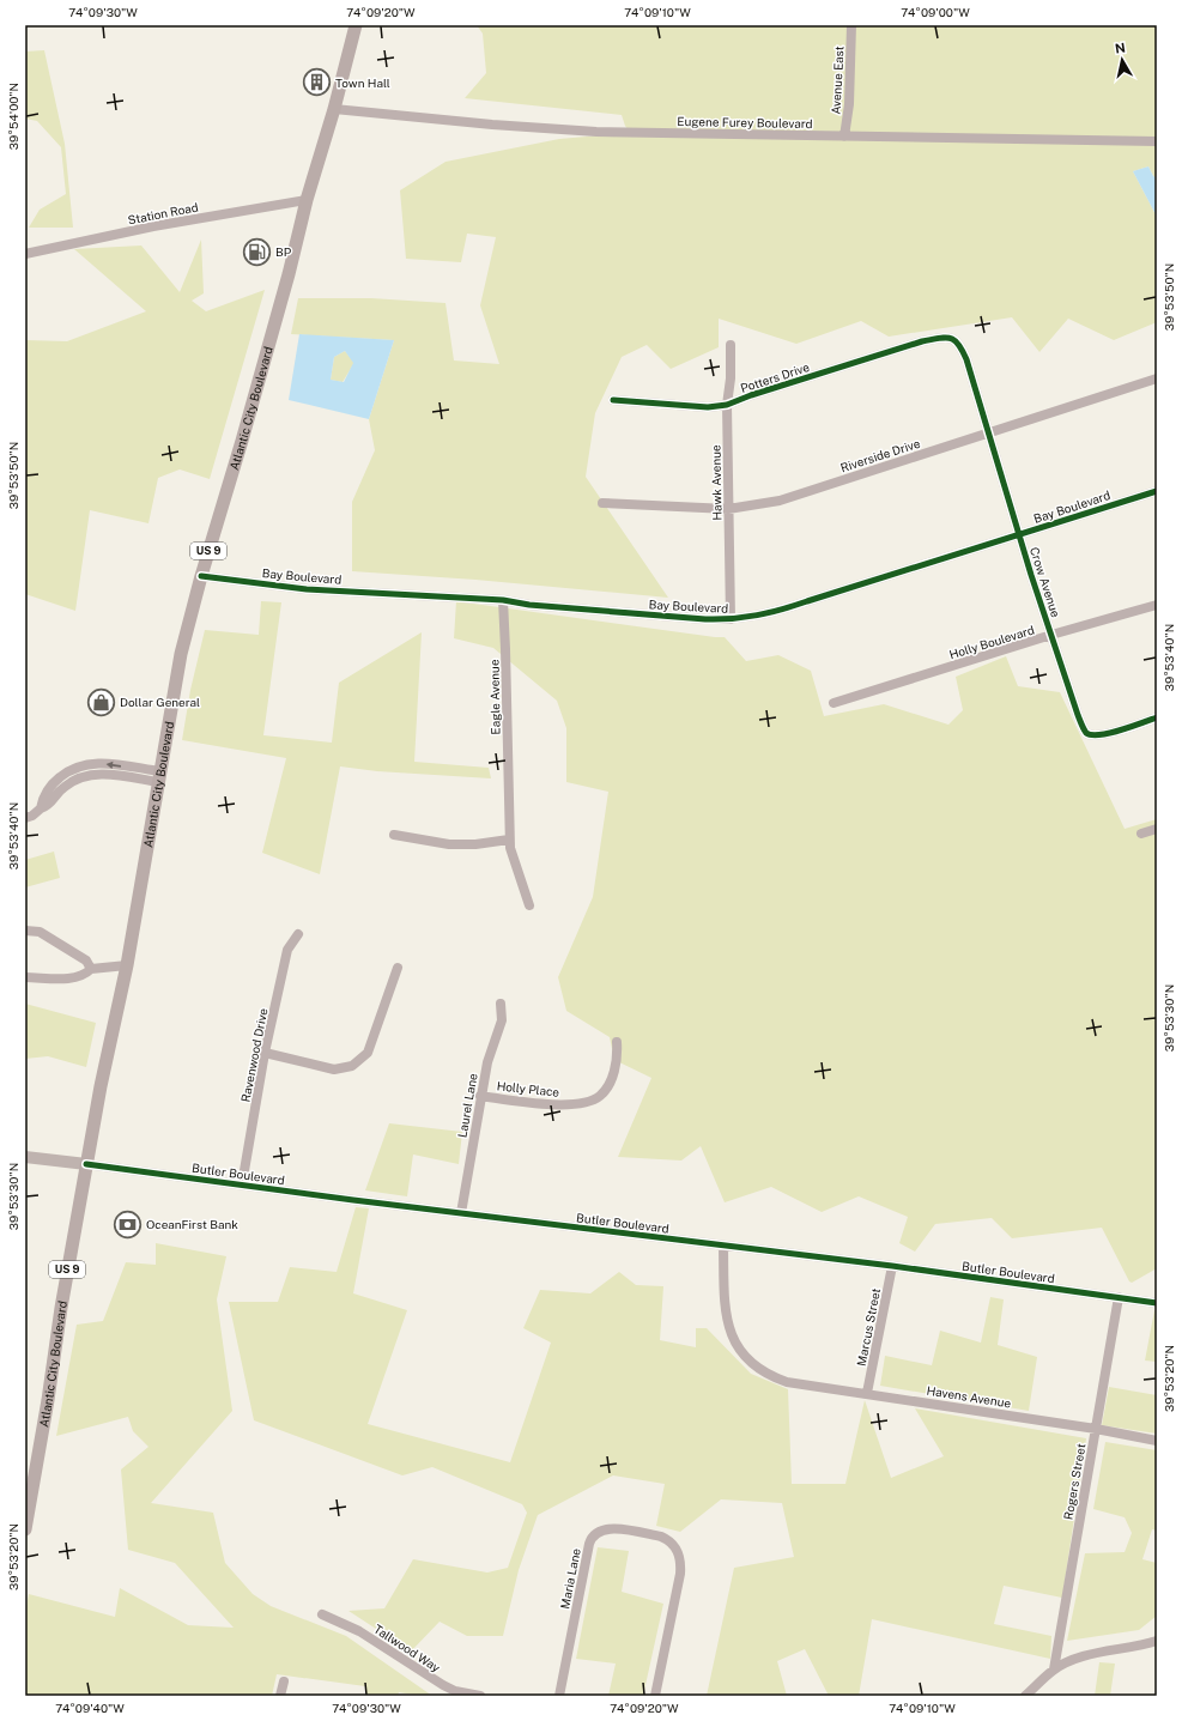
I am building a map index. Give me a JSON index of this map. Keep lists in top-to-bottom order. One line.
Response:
{"streets":{"highway":["Atlantic City Boulevard","US 9"],"street":["Avenue East","Eugene Furey Boulevard","Station Road","Potters Drive","Riverside Drive","Hawk Avenue","Bay Boulevard","Crow Avenue","Holly Boulevard","Eagle Avenue","Ravenwood Drive","Holly Place","Laurel Lane","Butler Boulevard","Marcus Street","Havens Avenue","Rogers Street","Maria Lane","Tallwood Way"]},"crossings":[["Avenue East","Eugene Furey Boulevard"],["Eugene Furey Boulevard","Atlantic City Boulevard"],["Station Road","Atlantic City Boulevard"],["Potters Drive","Hawk Avenue"],["Potters Drive","Crow Avenue"],["Atlantic City Boulevard","Bay Boulevard"],["Atlantic City Boulevard","Butler Boulevard"],["Riverside Drive","Hawk Avenue"],["Riverside Drive","Crow Avenue"],["Hawk Avenue","Bay Boulevard"],["Bay Boulevard","Crow Avenue"],["Bay Boulevard","Eagle Avenue"],["Crow Avenue","Holly Boulevard"],["Ravenwood Drive","Butler Boulevard"],["Holly Place","Laurel Lane"],["Laurel Lane","Butler Boulevard"],["Butler Boulevard","Marcus Street"],["Butler Boulevard","Havens Avenue"],["Butler Boulevard","Rogers Street"],["Marcus Street","Havens Avenue"],["Havens Avenue","Rogers Street"]],"places":{"building":["Town Hall"],"fuel station":["BP"],"shop":["Dollar General"],"bank":["OceanFirst Bank"]},"north":"top","coordinates":["74°09'30\"W","74°09'20\"W","74°09'10\"W","74°09'00\"W","39°54'00\"N","39°53'50\"N","39°53'40\"N","39°53'30\"N","39°53'20\"N","74°09'40\"W"]}
